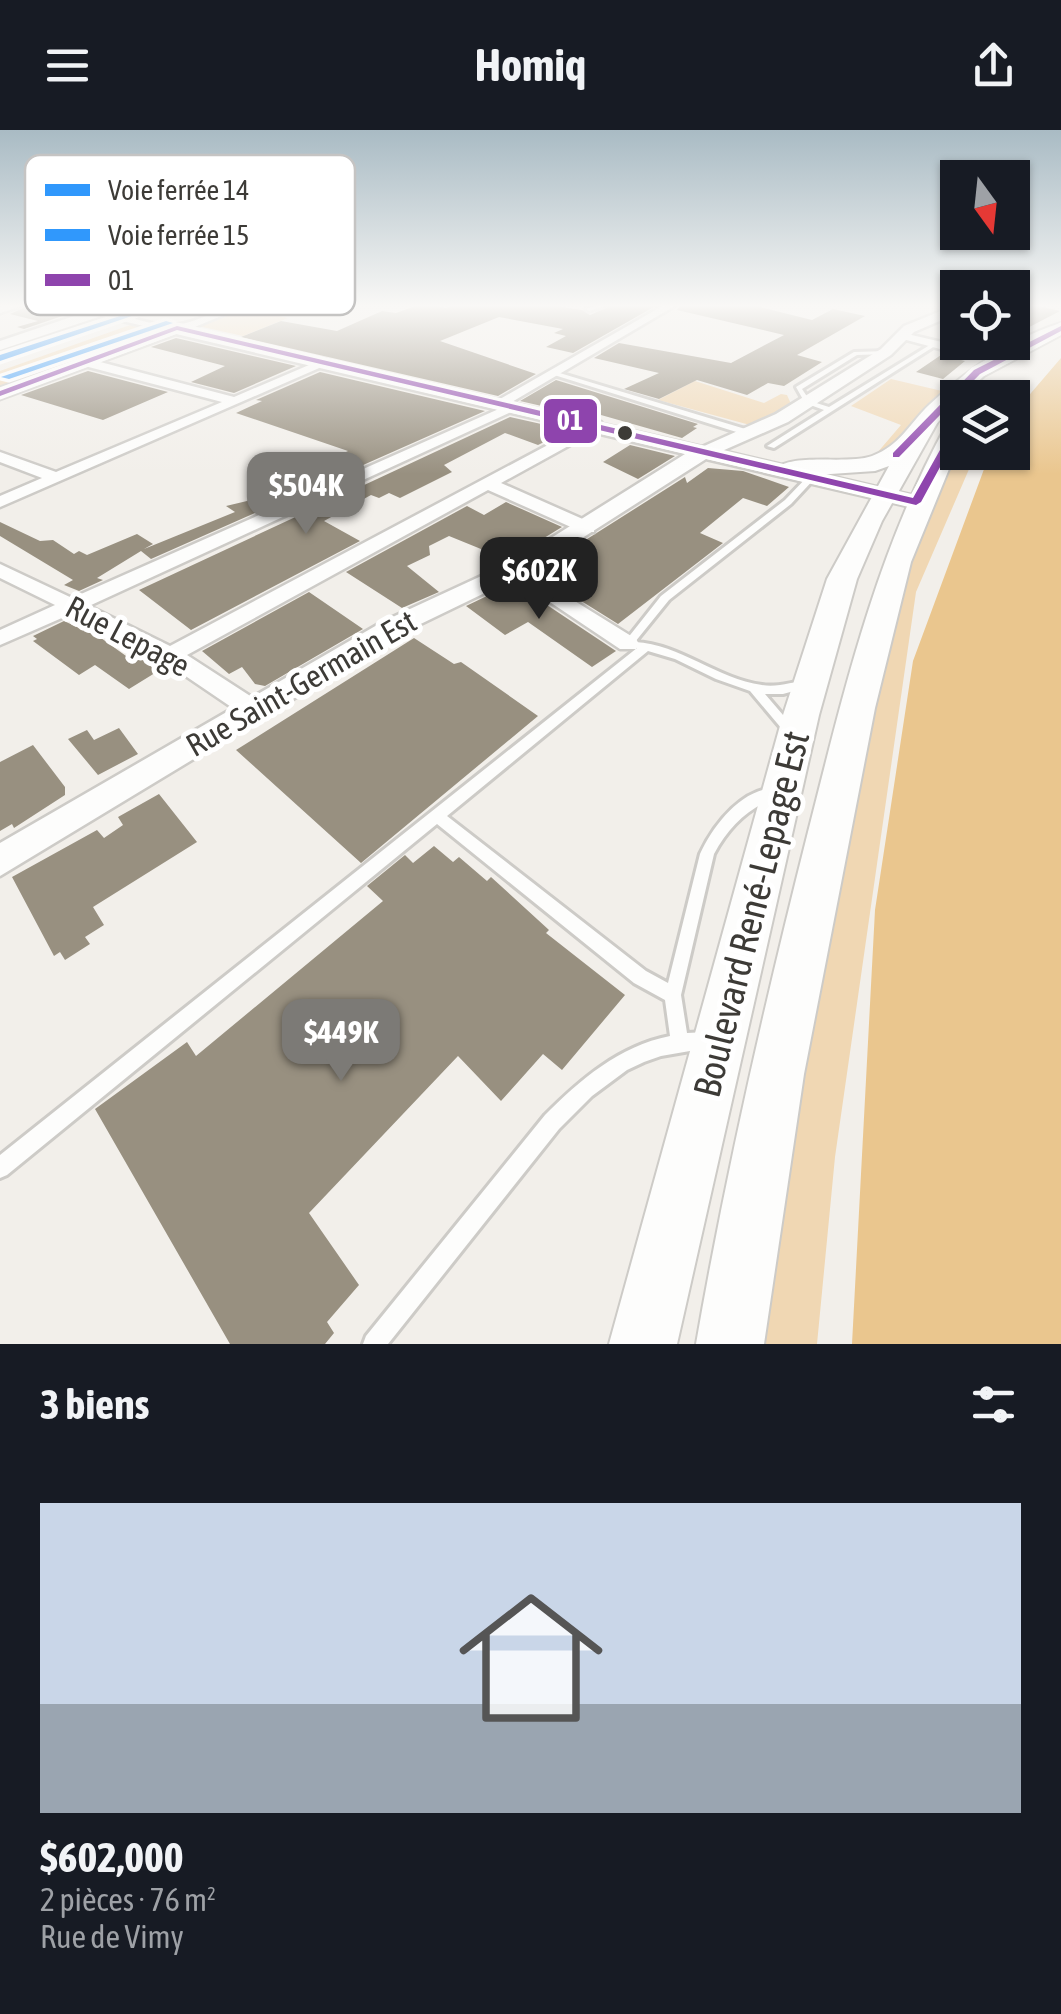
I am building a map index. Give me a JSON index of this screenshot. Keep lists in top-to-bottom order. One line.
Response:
{"streets":{"main road":["Boulevard René-Lepage Est"],"street":["Rue Lepage","Rue Saint-Germain Est"]},"crossings":[["Rue Lepage","Rue Saint-Germain Est"]],"lines":["rail line 15","transit line 01"],"legend":["Voie ferrée 14","Voie ferrée 15","01"],"north":"bottom","page":{"header":"Homiq","price":["$504K","$602K","$449K"],"heading":"3 biens","list":[{"name":"$602,000","note":"2 pièces · 76 m² · Rue de Vimy"}]}}
